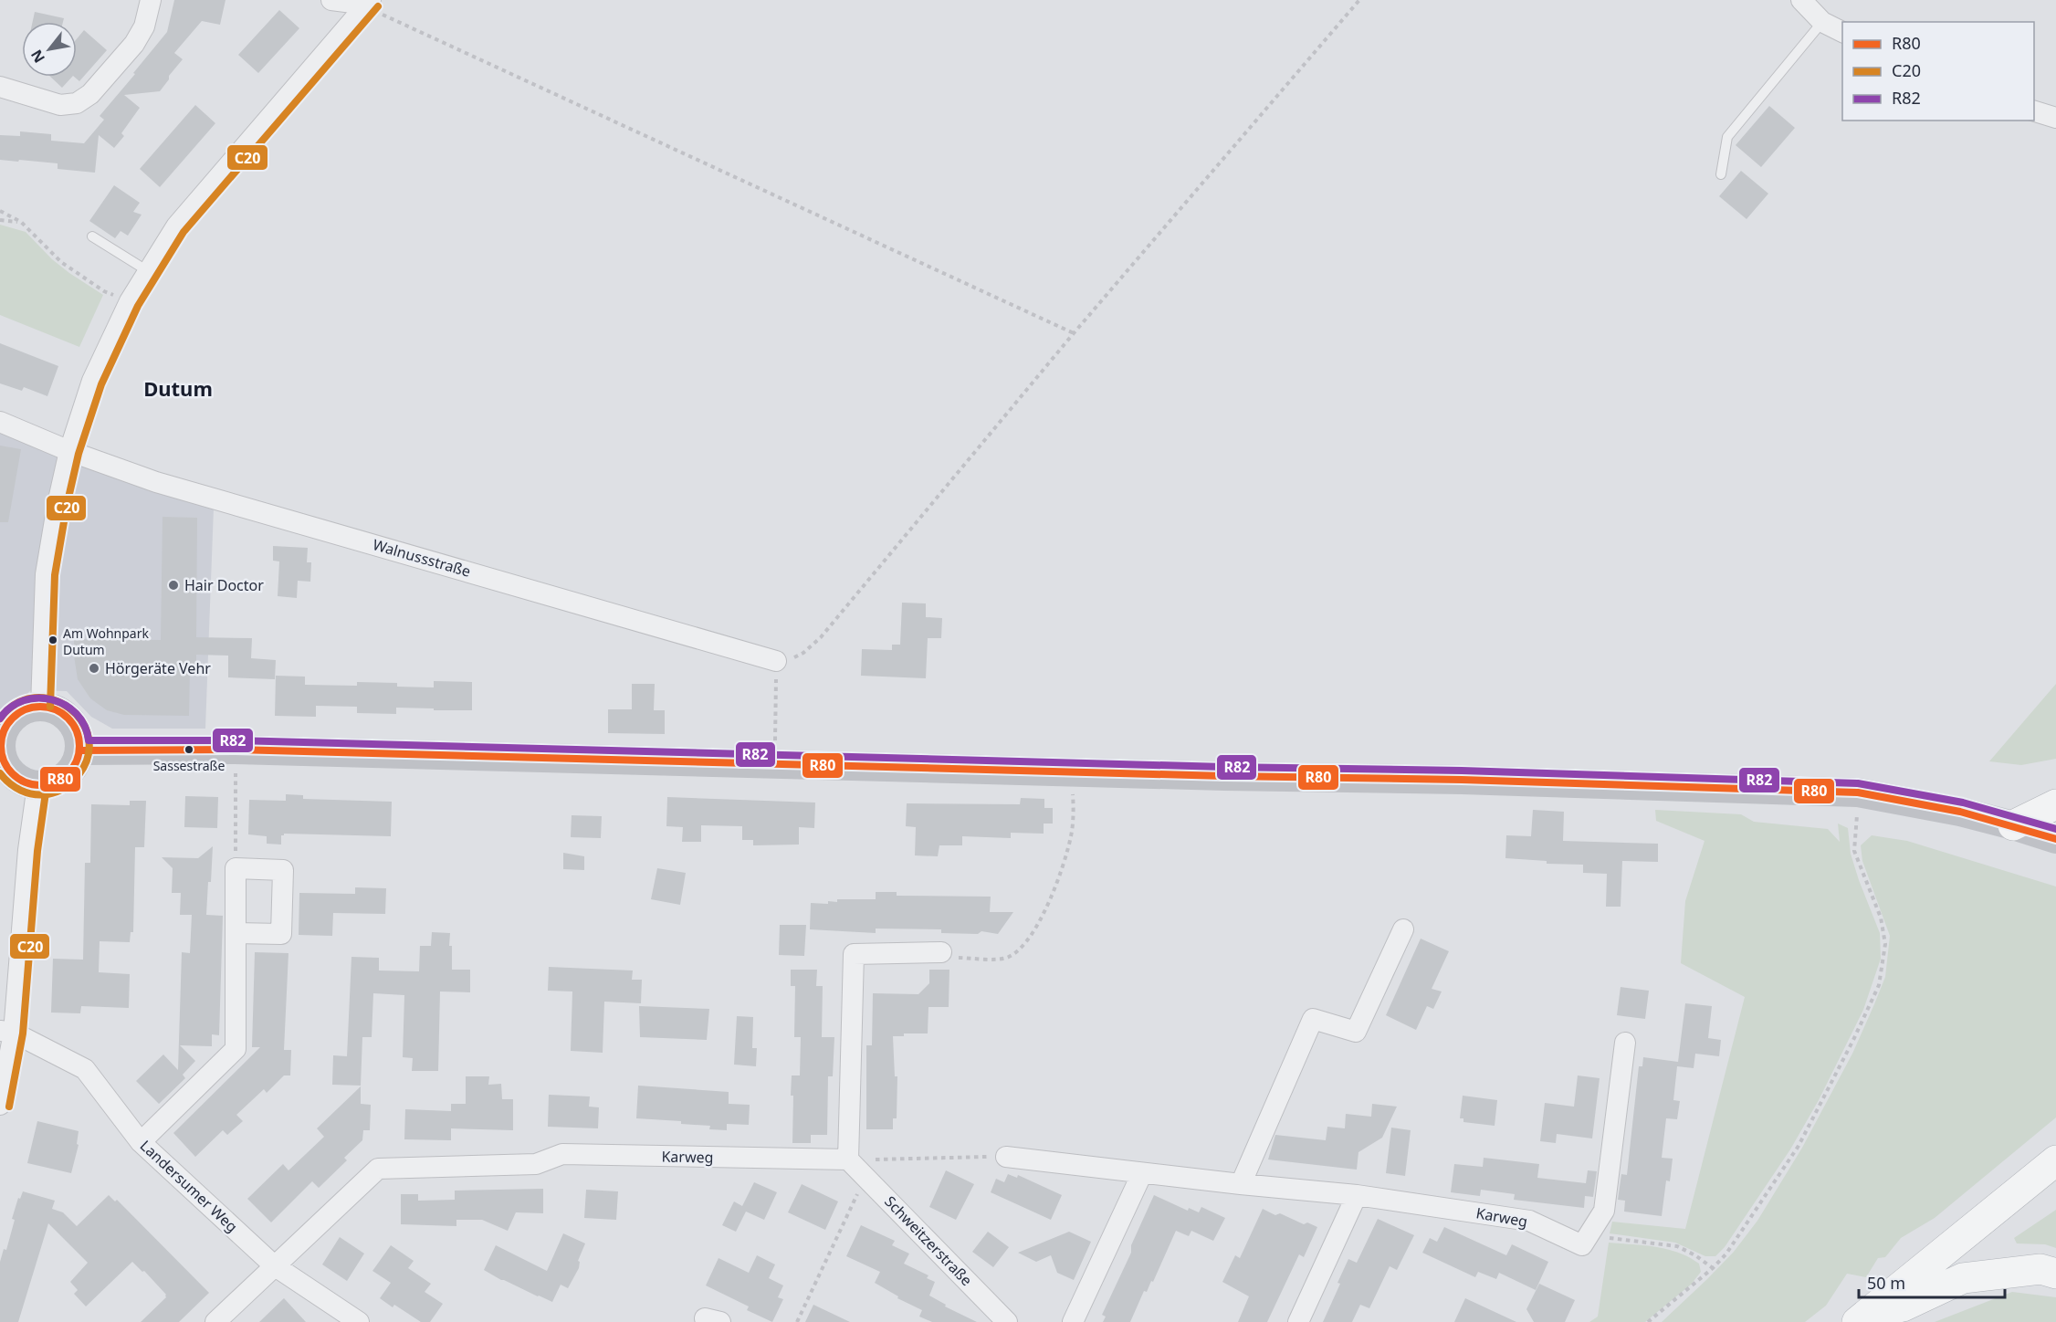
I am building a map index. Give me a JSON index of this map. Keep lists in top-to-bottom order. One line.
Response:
{"streets":{"street":["Walnussstraße","Karweg","Landersumer Weg","Schweitzerstraße"]},"crossings":[["Karweg","Landersumer Weg"],["Karweg","Schweitzerstraße"]],"districts":["Dutum"],"places":["Hair Doctor","Am Wohnpark Dutum","Hörgeräte Vehr","Sassestraße"],"lines":["transit line C20","transit line R82","transit line R80"],"legend":["R80","C20","R82"],"scale_bar":"50 m","north":"bottom left"}
